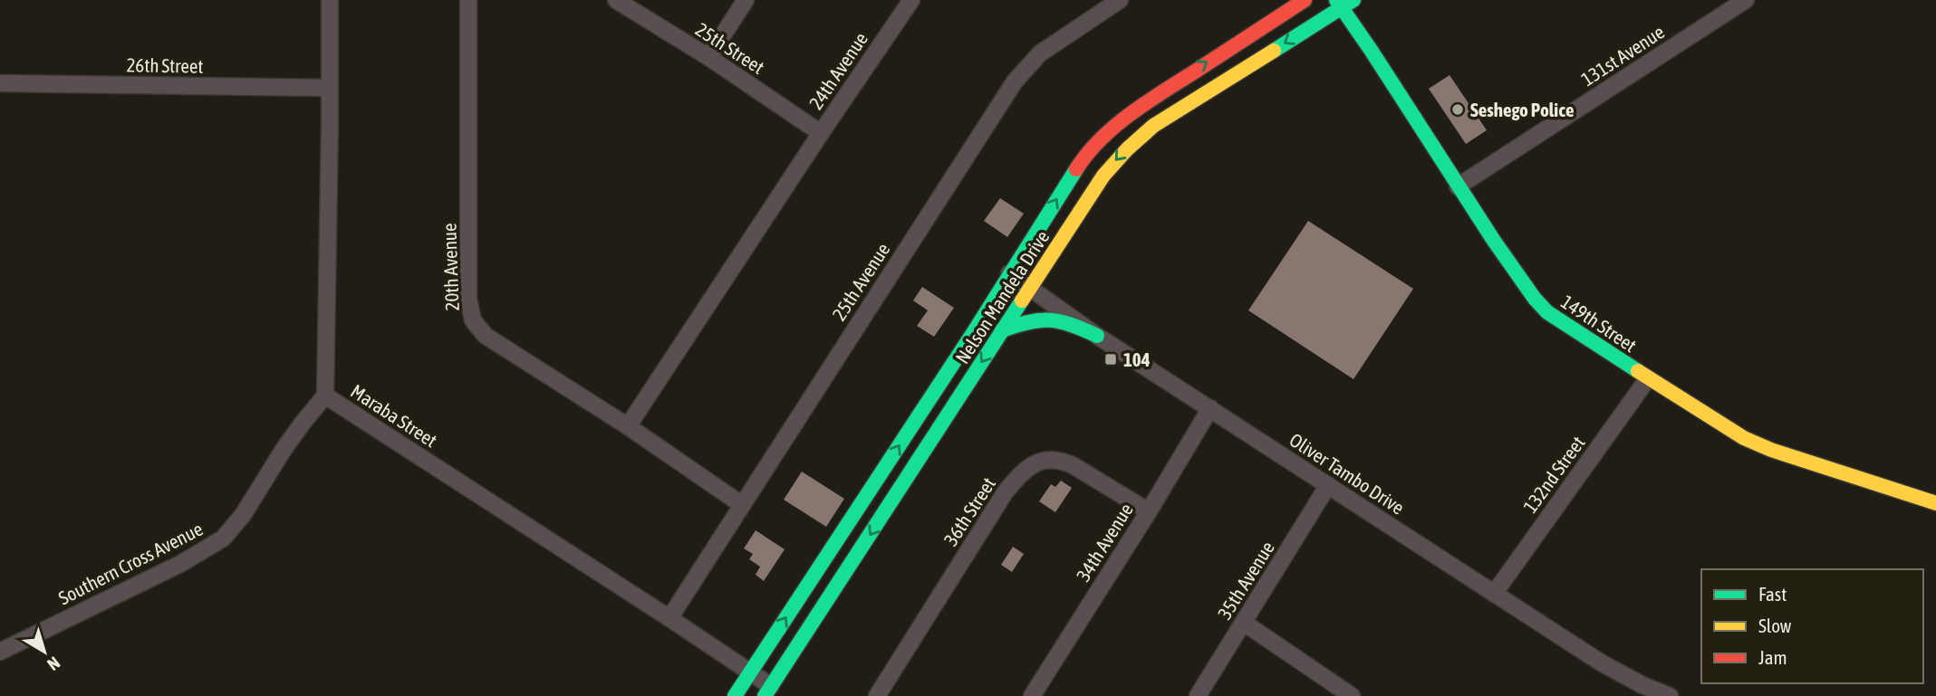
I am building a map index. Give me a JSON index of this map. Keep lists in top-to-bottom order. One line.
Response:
{"streets":{"main road":["Nelson Mandela Drive","149th Street"],"street":["25th Street","131st Avenue","26th Street","24th Avenue","20th Avenue","25th Avenue","Maraba Street","Oliver Tambo Drive","132nd Street","36th Street","34th Avenue","Southern Cross Avenue","35th Avenue"]},"crossings":[["25th Street","24th Avenue"],["131st Avenue","149th Street"],["26th Street","Maraba Street"],["24th Avenue","20th Avenue"],["20th Avenue","25th Avenue"],["25th Avenue","Maraba Street"],["Nelson Mandela Drive","149th Street"],["Nelson Mandela Drive","Maraba Street"],["Nelson Mandela Drive","Oliver Tambo Drive"],["149th Street","132nd Street"],["Maraba Street","Southern Cross Avenue"],["Oliver Tambo Drive","132nd Street"],["Oliver Tambo Drive","34th Avenue"],["Oliver Tambo Drive","35th Avenue"],["36th Street","34th Avenue"]],"places":{"other":["Seshego Police"],"transit":["104"]},"legend":["Fast","Slow","Jam"],"north":"bottom right"}
